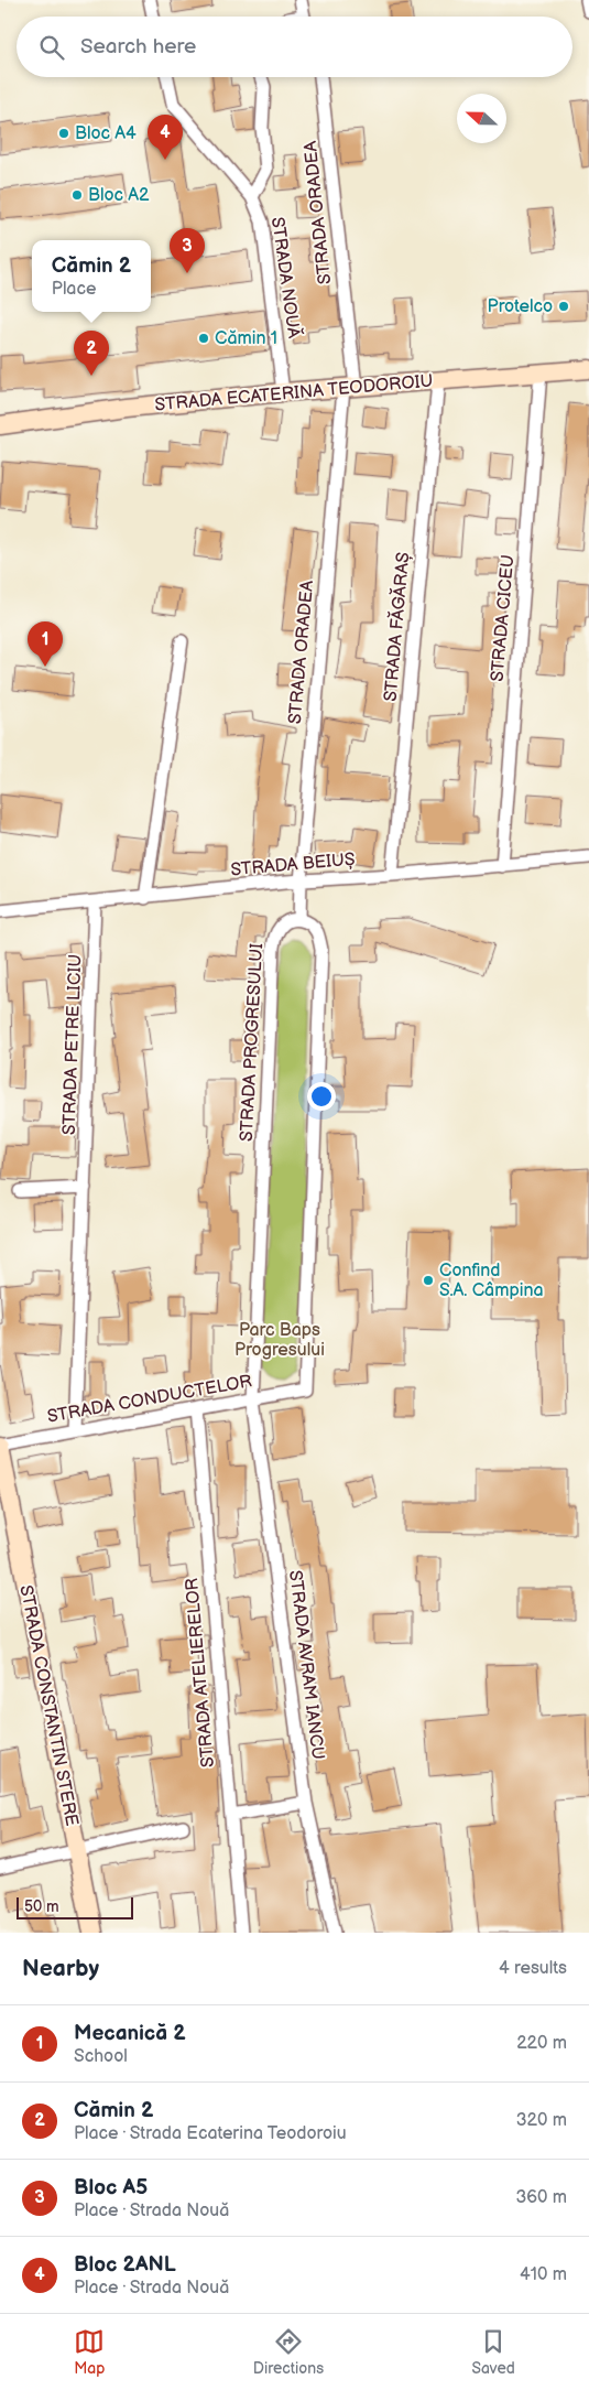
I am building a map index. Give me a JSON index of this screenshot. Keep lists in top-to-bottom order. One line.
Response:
{"streets":{"main road":["STRADA ECATERINA TEODOROIU","STRADA CONSTANTIN STERE"],"street":["STRADA ORADEA","STRADA NOUĂ","STRADA CICEU","STRADA FĂGĂRAȘ","STRADA BEIUȘ","STRADA PROGRESULUI","STRADA PETRE LICIU","STRADA CONDUCTELOR","STRADA AVRAM IANCU","STRADA ATELIERELOR"]},"crossings":[["STRADA ORADEA","STRADA ECATERINA TEODOROIU"],["STRADA ORADEA","STRADA BEIUȘ"],["STRADA ORADEA","STRADA PROGRESULUI"],["STRADA ORADEA","STRADA CONDUCTELOR"],["STRADA NOUĂ","STRADA ECATERINA TEODOROIU"],["STRADA ECATERINA TEODOROIU","STRADA CICEU"],["STRADA ECATERINA TEODOROIU","STRADA FĂGĂRAȘ"],["STRADA CICEU","STRADA BEIUȘ"],["STRADA FĂGĂRAȘ","STRADA BEIUȘ"],["STRADA BEIUȘ","STRADA PETRE LICIU"],["STRADA PROGRESULUI","STRADA CONDUCTELOR"],["STRADA PROGRESULUI","STRADA AVRAM IANCU"],["STRADA PETRE LICIU","STRADA CONDUCTELOR"],["STRADA CONDUCTELOR","STRADA AVRAM IANCU"],["STRADA CONDUCTELOR","STRADA ATELIERELOR"],["STRADA CONDUCTELOR","STRADA CONSTANTIN STERE"]],"parks":["Parc Baps Progresului"],"places":["Bloc A4","Bloc A2","Protelco","Cămin 1","Confind S.A. Câmpina"],"scale_bar":"50 m","north":"left","page":{"search":"Search here","pins":["4","3","2","1"],"popup":["Cămin 2","Place"],"scale":"50 m","heading":["Nearby","4 results"],"list":[{"mark":"1","name":"Mecanică 2","note":"School","value":"220 m"},{"mark":"2","name":"Cămin 2","note":"Place · Strada Ecaterina Teodoroiu","value":"320 m"},{"mark":"3","name":"Bloc A5","note":"Place · Strada Nouă","value":"360 m"},{"mark":"4","name":"Bloc 2ANL","note":"Place · Strada Nouă","value":"410 m"}],"nav":["Map","Directions","Saved"]}}
